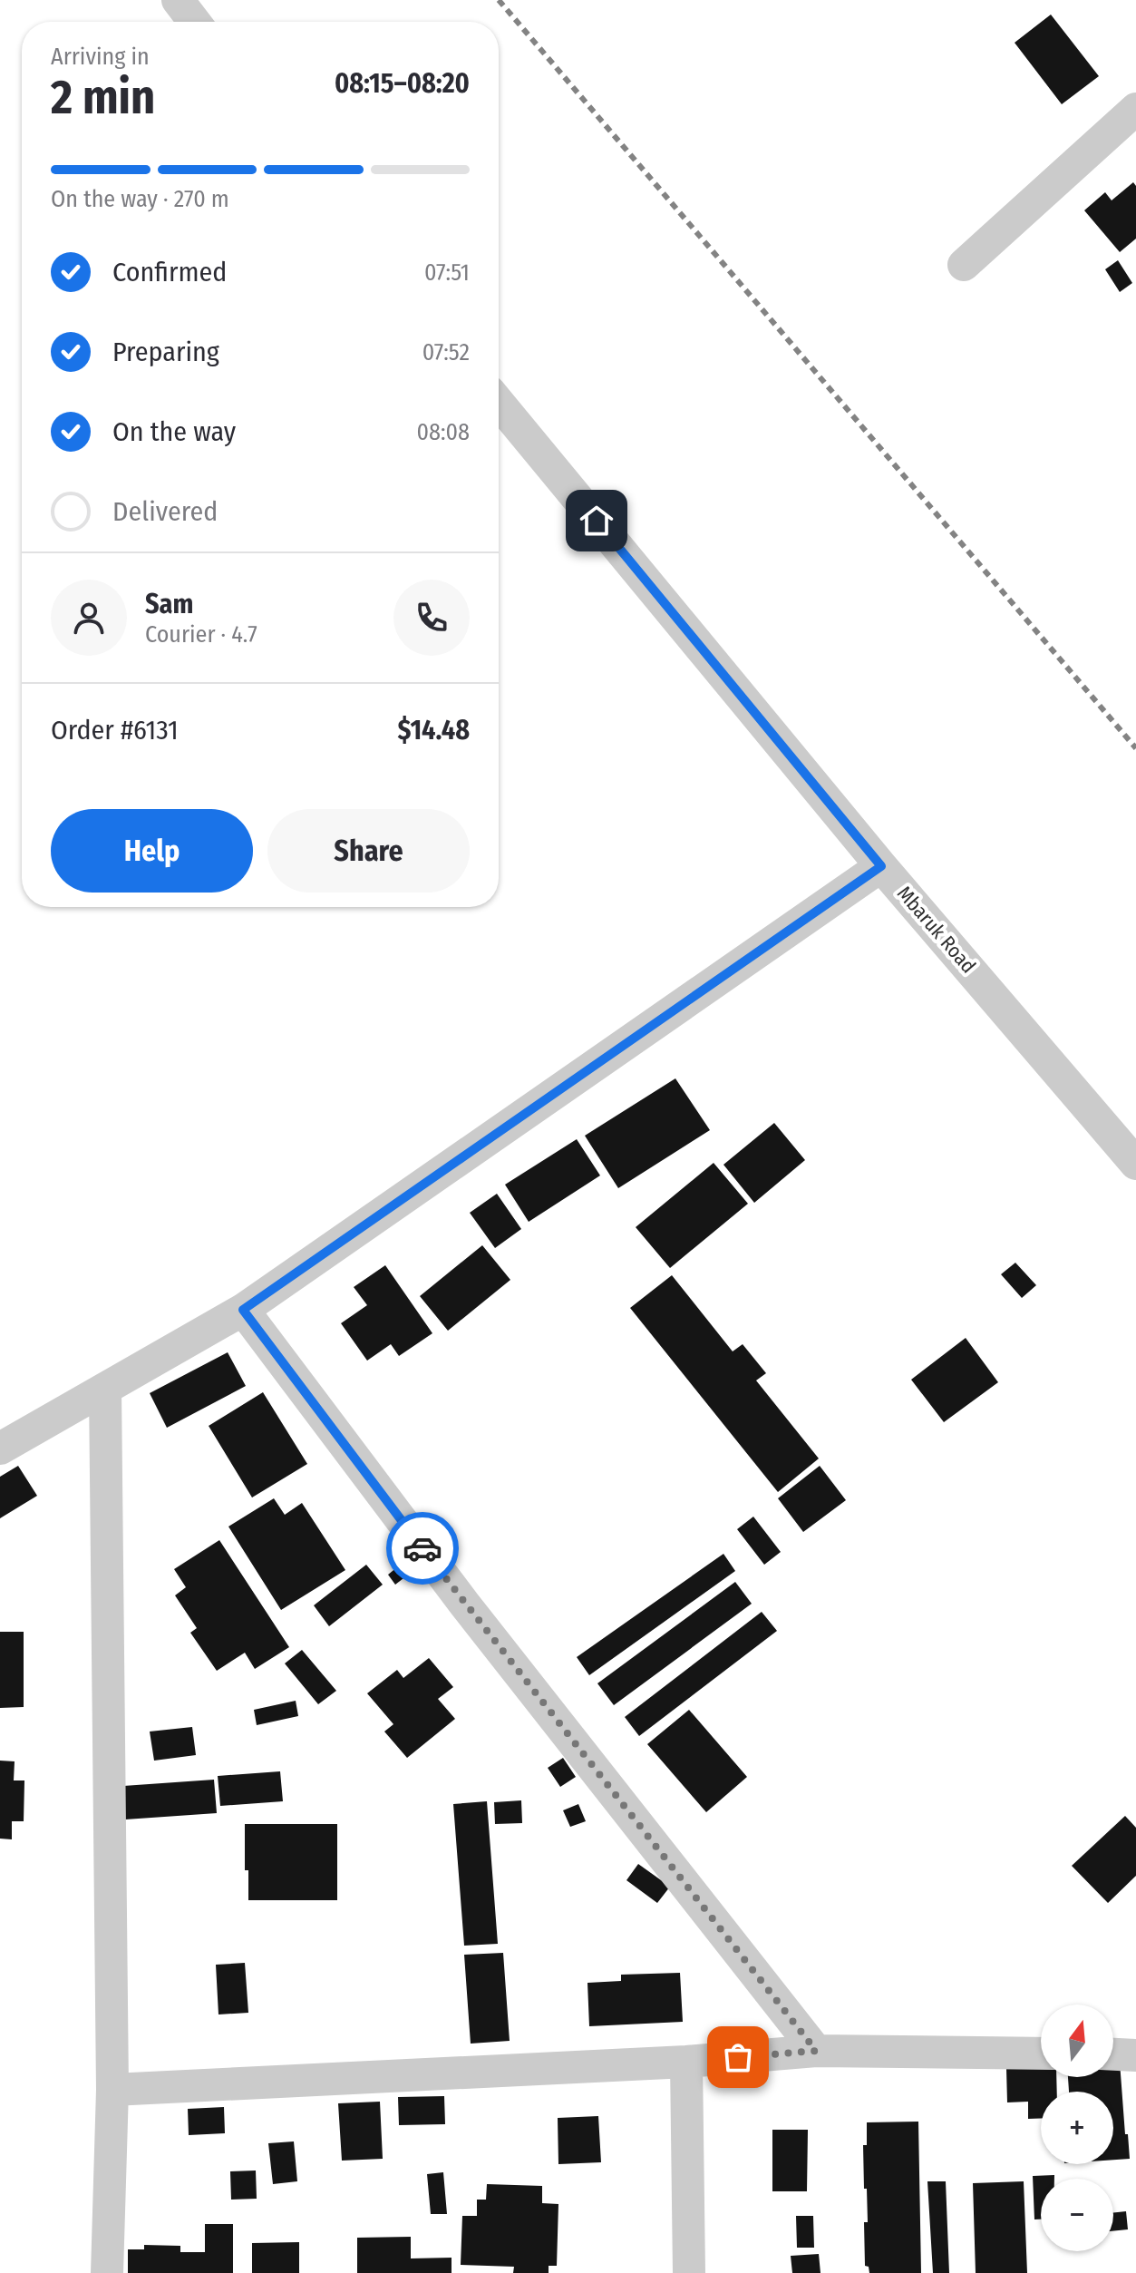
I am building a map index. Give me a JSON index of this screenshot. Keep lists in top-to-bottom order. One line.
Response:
{"streets":{"street":["Mbaruk Road"]},"north":"top","page":{"heading":["2 min","Arriving in","08:15–08:20"],"panel":["Sam","Courier · 4.7","Order #6131","$14.48"],"bar":"On the way · 270 m","list":[["Confirmed","07:51"],["Preparing","07:52"],["On the way","08:08"],"Delivered"],"buttons":["Help","Share"],"map_buttons":["+","−"]}}
